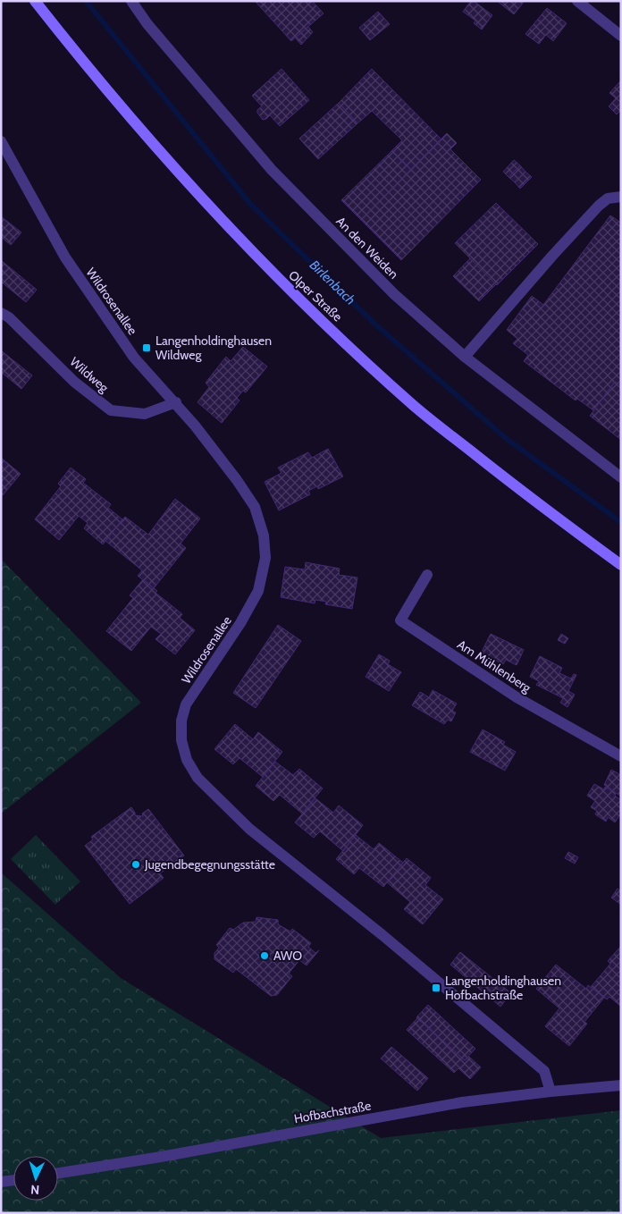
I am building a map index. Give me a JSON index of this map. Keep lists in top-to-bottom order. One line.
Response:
{"streets":{"main road":["Olper Straße"],"street":["An den Weiden","Wildrosenallee","Wildweg","Am Mühlenberg","Hofbachstraße"]},"crossings":[["Wildrosenallee","Wildweg"],["Wildrosenallee","Hofbachstraße"]],"water":["Birlenbach"],"places":{"transit":["Langenholdinghausen Wildweg","Langenholdinghausen Hofbachstraße"],"other":["Jugendbegegnungsstätte","AWO"]},"north":"bottom"}
